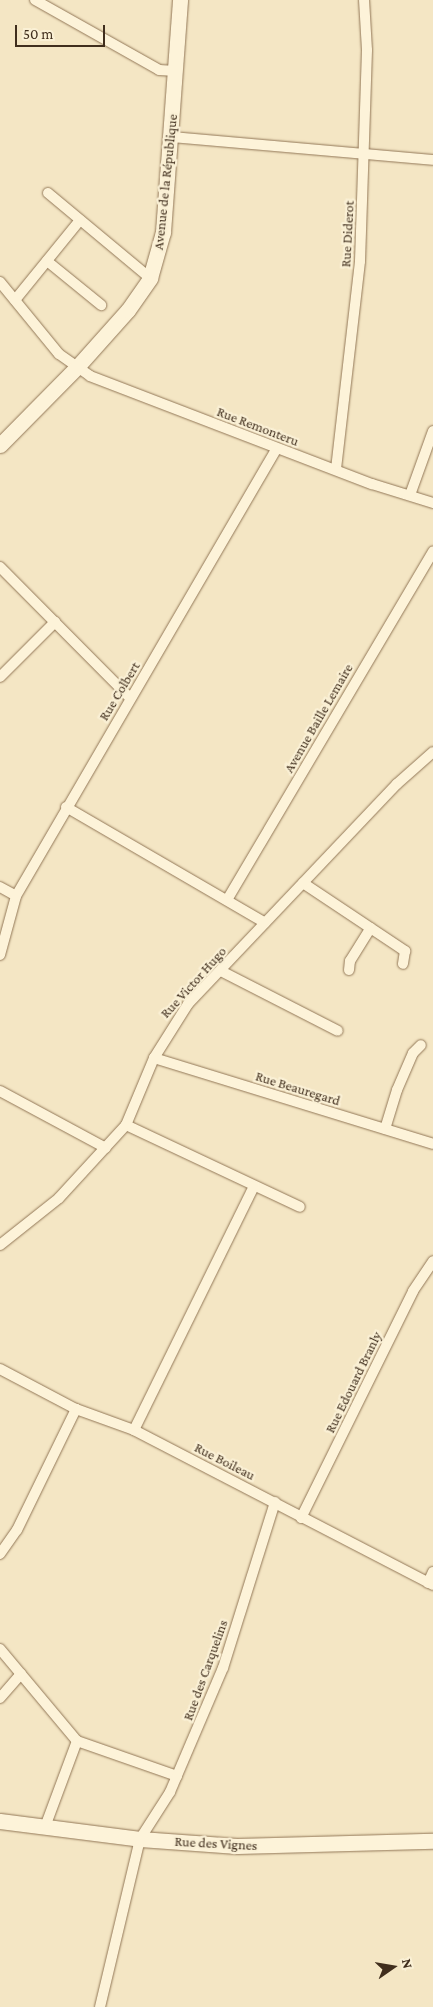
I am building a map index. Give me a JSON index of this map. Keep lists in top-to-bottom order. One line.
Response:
{"streets":{"street":["Avenue de la République","Rue Diderot","Rue Remonteru","Rue Colbert","Avenue Baille Lemaire","Rue Victor Hugo","Rue Beauregard","Rue Edouard Branly","Rue Boileau","Rue des Carquelins","Rue des Vignes"]},"crossings":[["Avenue de la République","Rue Remonteru"],["Rue Diderot","Rue Remonteru"],["Rue Remonteru","Rue Colbert"],["Rue Victor Hugo","Rue Beauregard"],["Rue Edouard Branly","Rue Boileau"],["Rue Boileau","Rue des Carquelins"],["Rue des Carquelins","Rue des Vignes"]],"scale_bar":"50 m","north":"right"}
